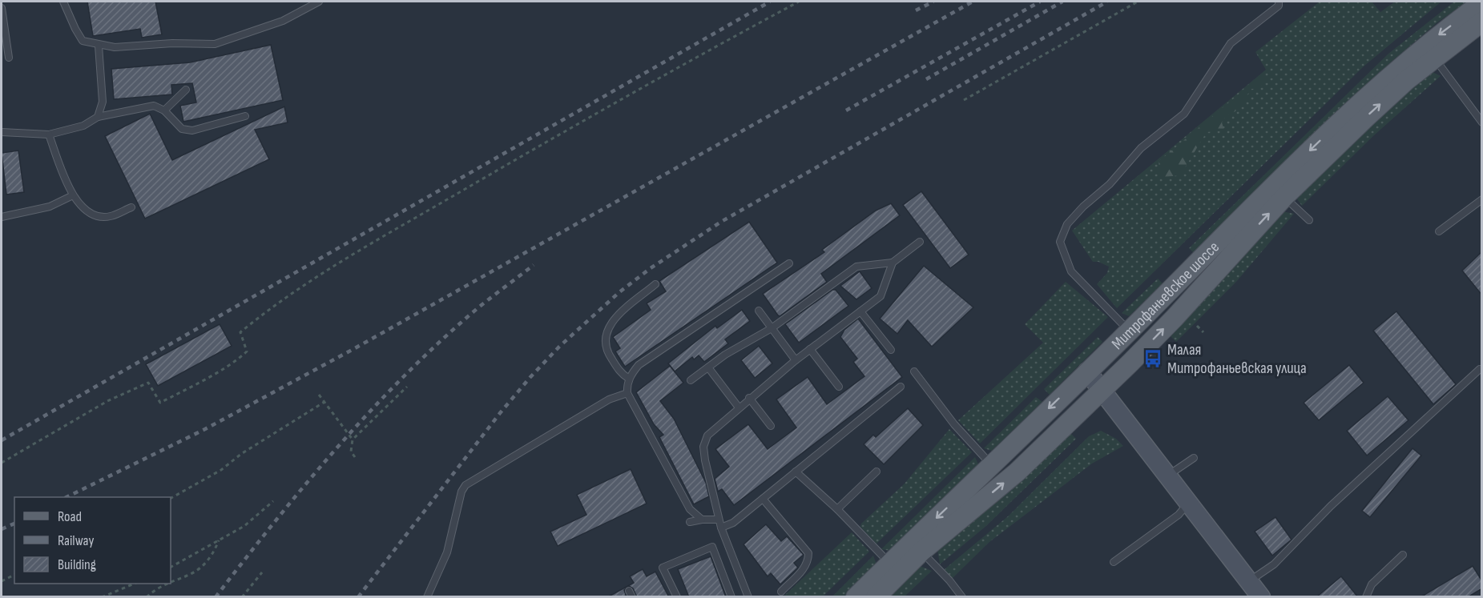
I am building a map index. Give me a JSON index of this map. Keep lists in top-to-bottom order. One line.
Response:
{"streets":{"main road":["Митрофаньевское шоссе"]},"places":{"bus stop":["Малая Митрофаньевская улица"]},"legend":["Road","Railway","Building"]}
